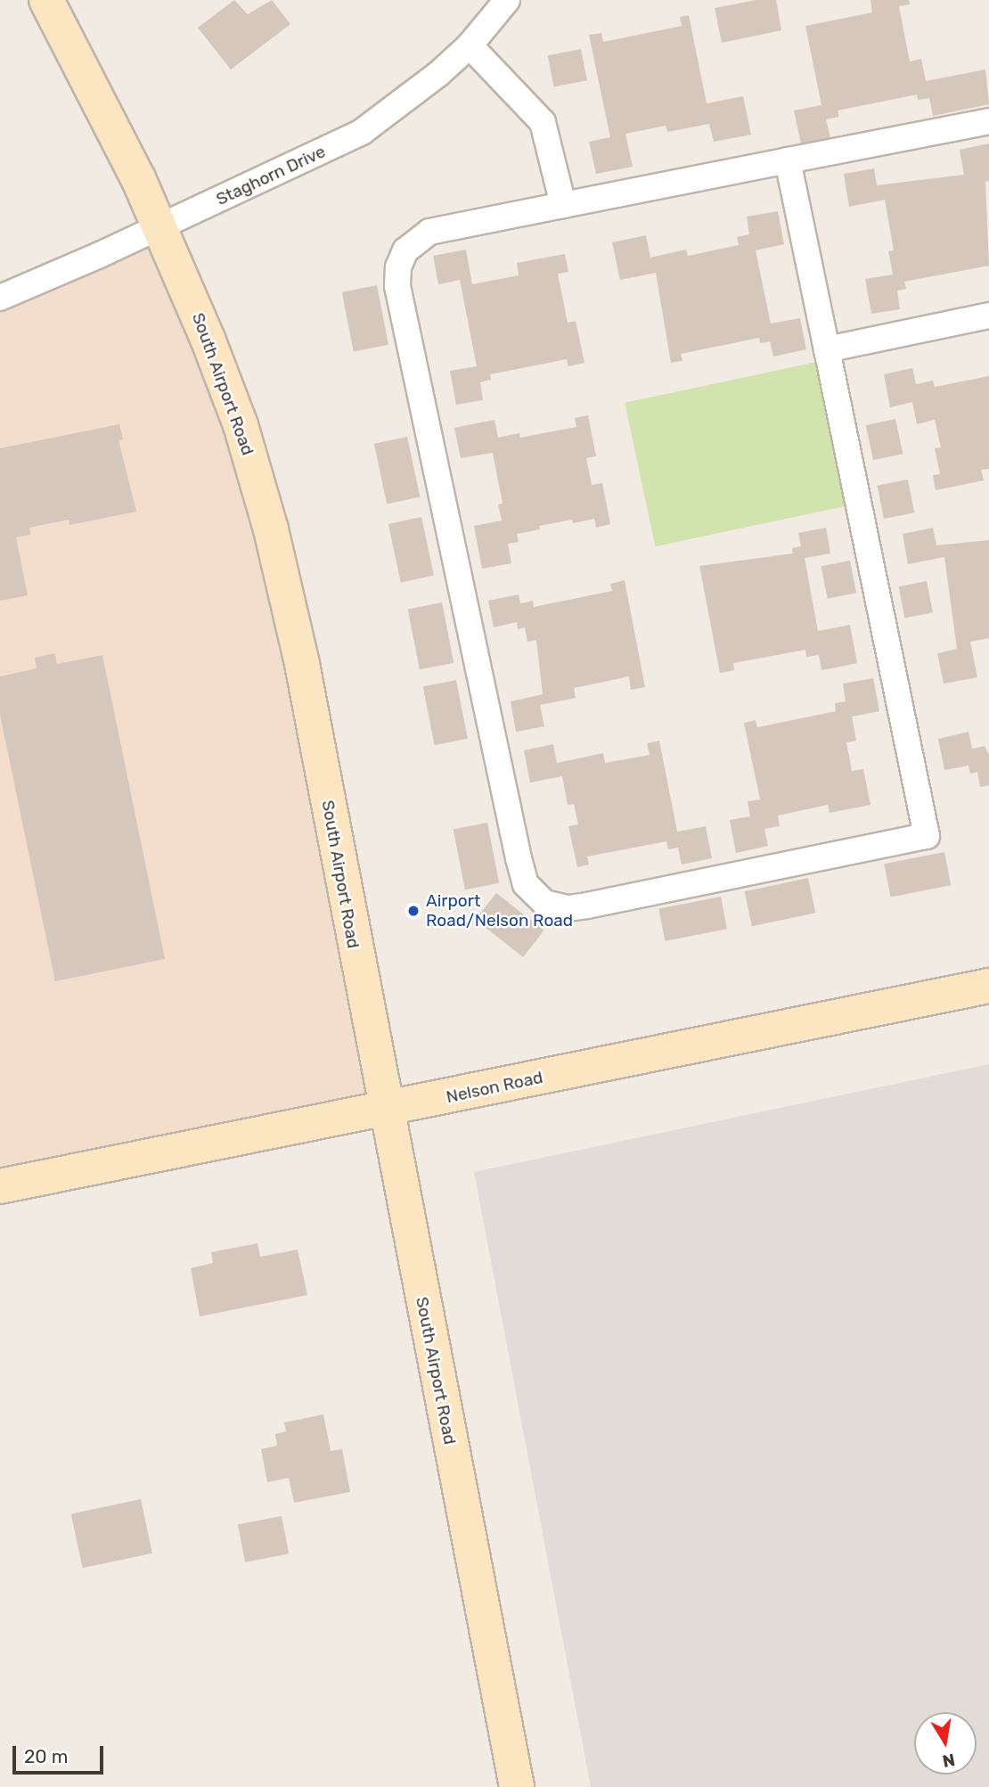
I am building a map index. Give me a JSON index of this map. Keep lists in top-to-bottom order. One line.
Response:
{"streets":{"main road":["South Airport Road","Nelson Road"],"street":["Staghorn Drive"]},"crossings":[["Staghorn Drive","South Airport Road"],["South Airport Road","Nelson Road"]],"places":["Airport Road/Nelson Road"],"scale_bar":"20 m","north":"bottom"}
